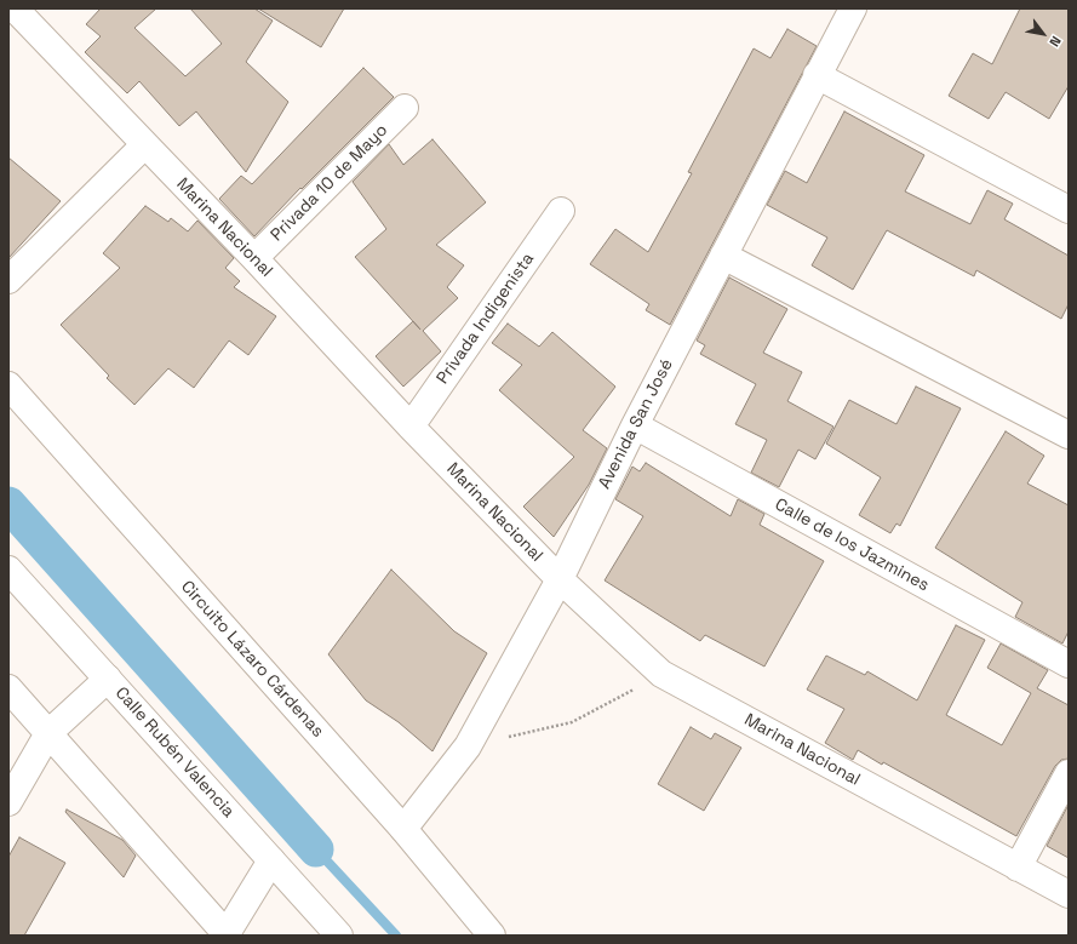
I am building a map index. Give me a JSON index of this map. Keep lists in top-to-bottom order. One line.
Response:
{"streets":{"street":["Privada 10 de Mayo","Marina Nacional","Privada Indigenista","Avenida San José","Calle de los Jazmines","Circuito Lázaro Cárdenas","Calle Rubén Valencia"]},"crossings":[["Privada 10 de Mayo","Marina Nacional"],["Marina Nacional","Privada Indigenista"],["Marina Nacional","Avenida San José"],["Avenida San José","Calle de los Jazmines"],["Avenida San José","Circuito Lázaro Cárdenas"]],"north":"bottom right"}
